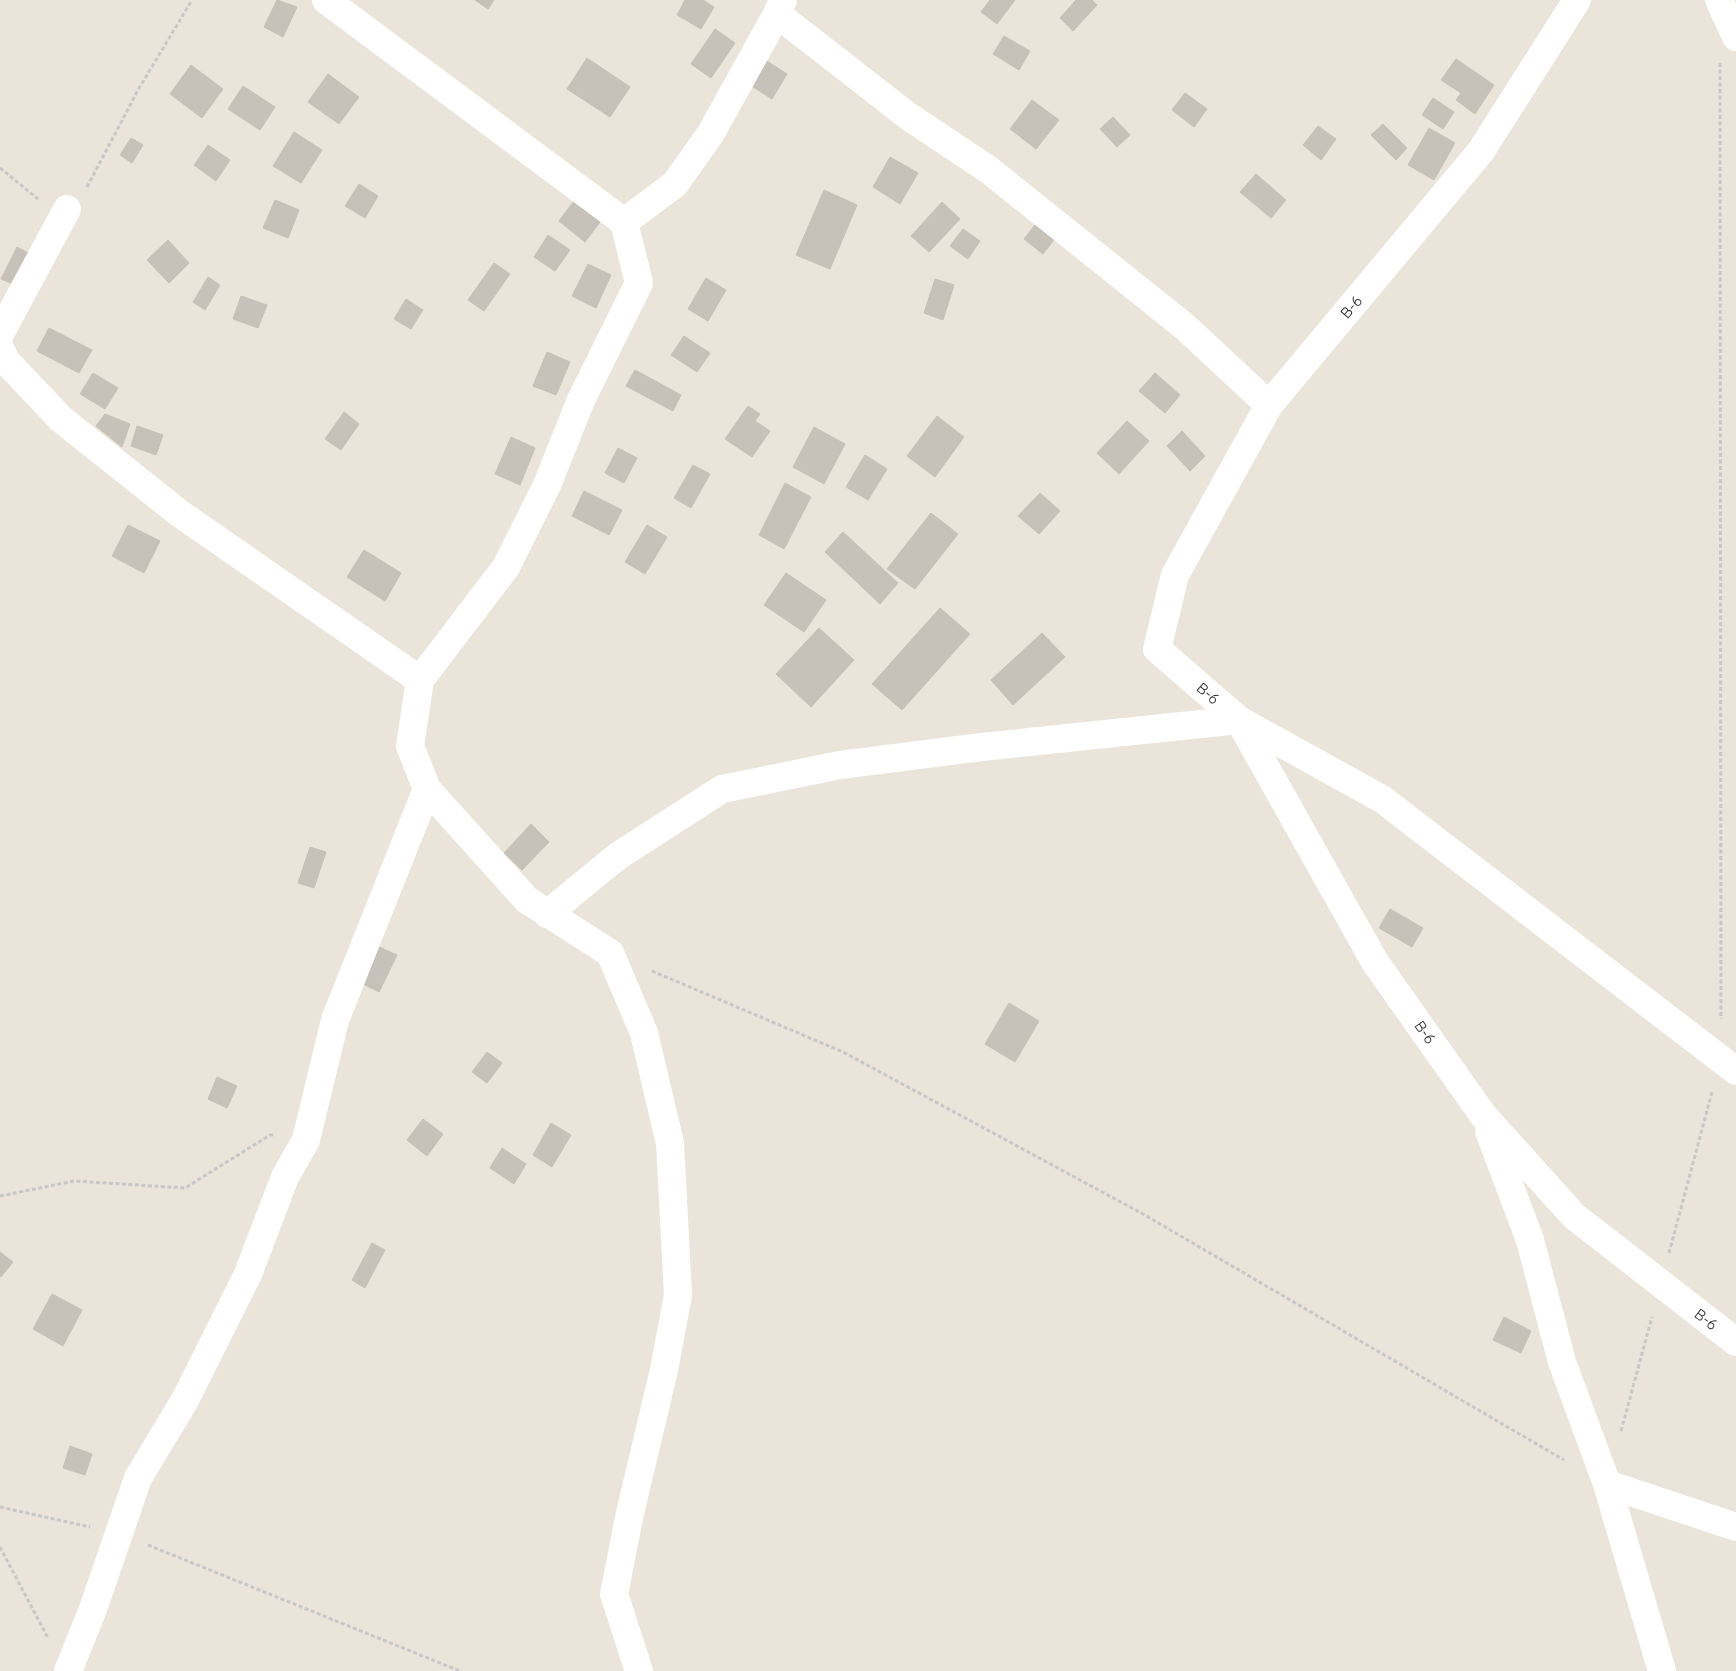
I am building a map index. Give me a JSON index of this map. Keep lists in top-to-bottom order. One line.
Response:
{"streets":{"street":["B-6"]}}
